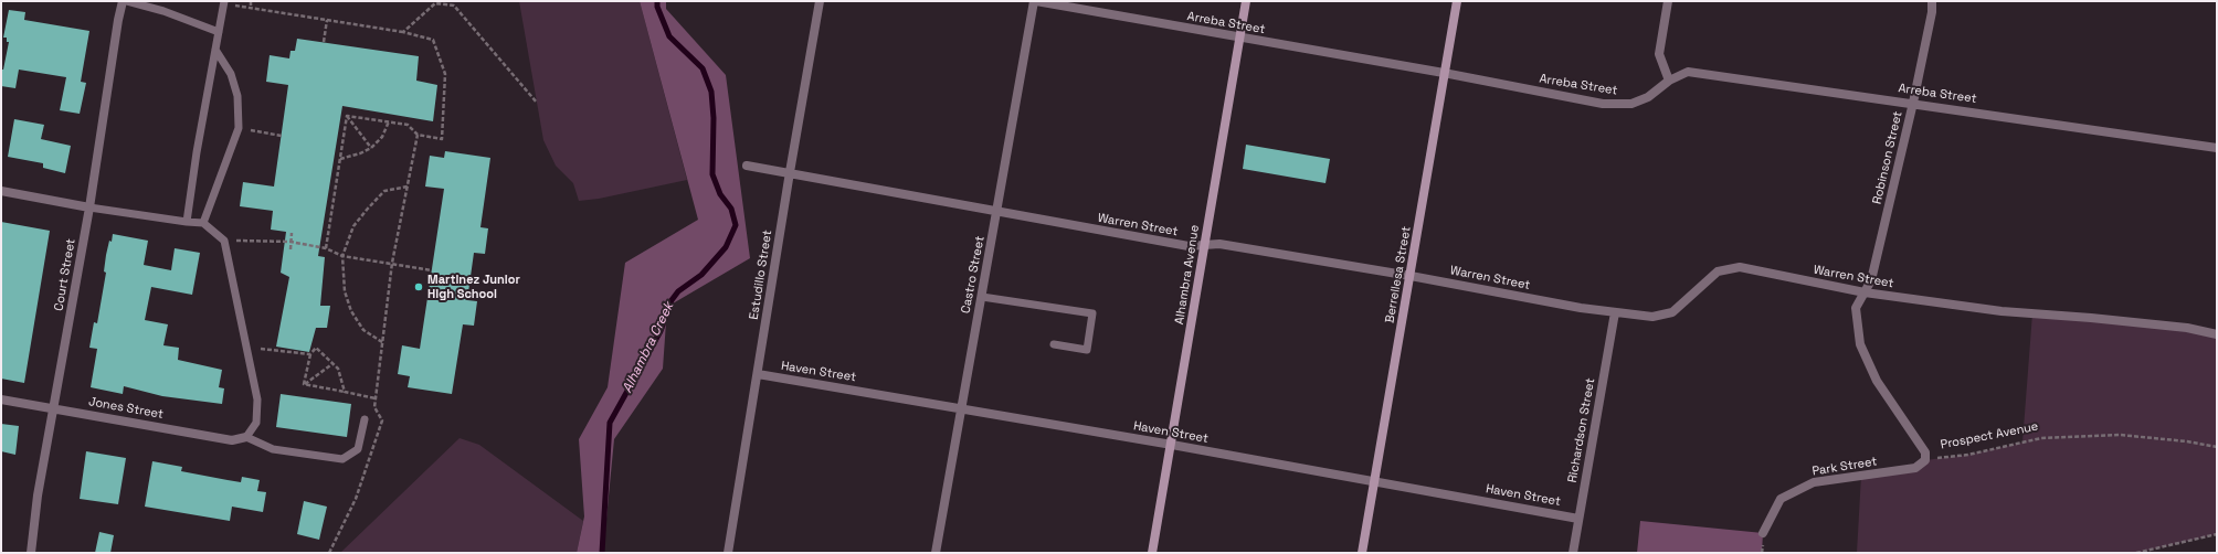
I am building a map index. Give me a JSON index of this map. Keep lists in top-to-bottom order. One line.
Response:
{"streets":{"main road":["Alhambra Avenue","Berrellesa Street"],"street":["Arreba Street","Robinson Street","Warren Street","Court Street","Estudillo Street","Castro Street","Haven Street","Jones Street","Richardson Street","Prospect Avenue","Park Street"]},"crossings":[["Arreba Street","Robinson Street"],["Arreba Street","Castro Street"],["Arreba Street","Alhambra Avenue"],["Arreba Street","Berrellesa Street"],["Robinson Street","Warren Street"],["Robinson Street","Prospect Avenue"],["Warren Street","Estudillo Street"],["Warren Street","Castro Street"],["Warren Street","Alhambra Avenue"],["Warren Street","Berrellesa Street"],["Warren Street","Richardson Street"],["Warren Street","Prospect Avenue"],["Court Street","Jones Street"],["Estudillo Street","Haven Street"],["Castro Street","Haven Street"],["Alhambra Avenue","Haven Street"],["Berrellesa Street","Haven Street"],["Haven Street","Richardson Street"],["Prospect Avenue","Park Street"]],"water":["Alhambra Creek"],"places":["Martinez Junior High School"]}
